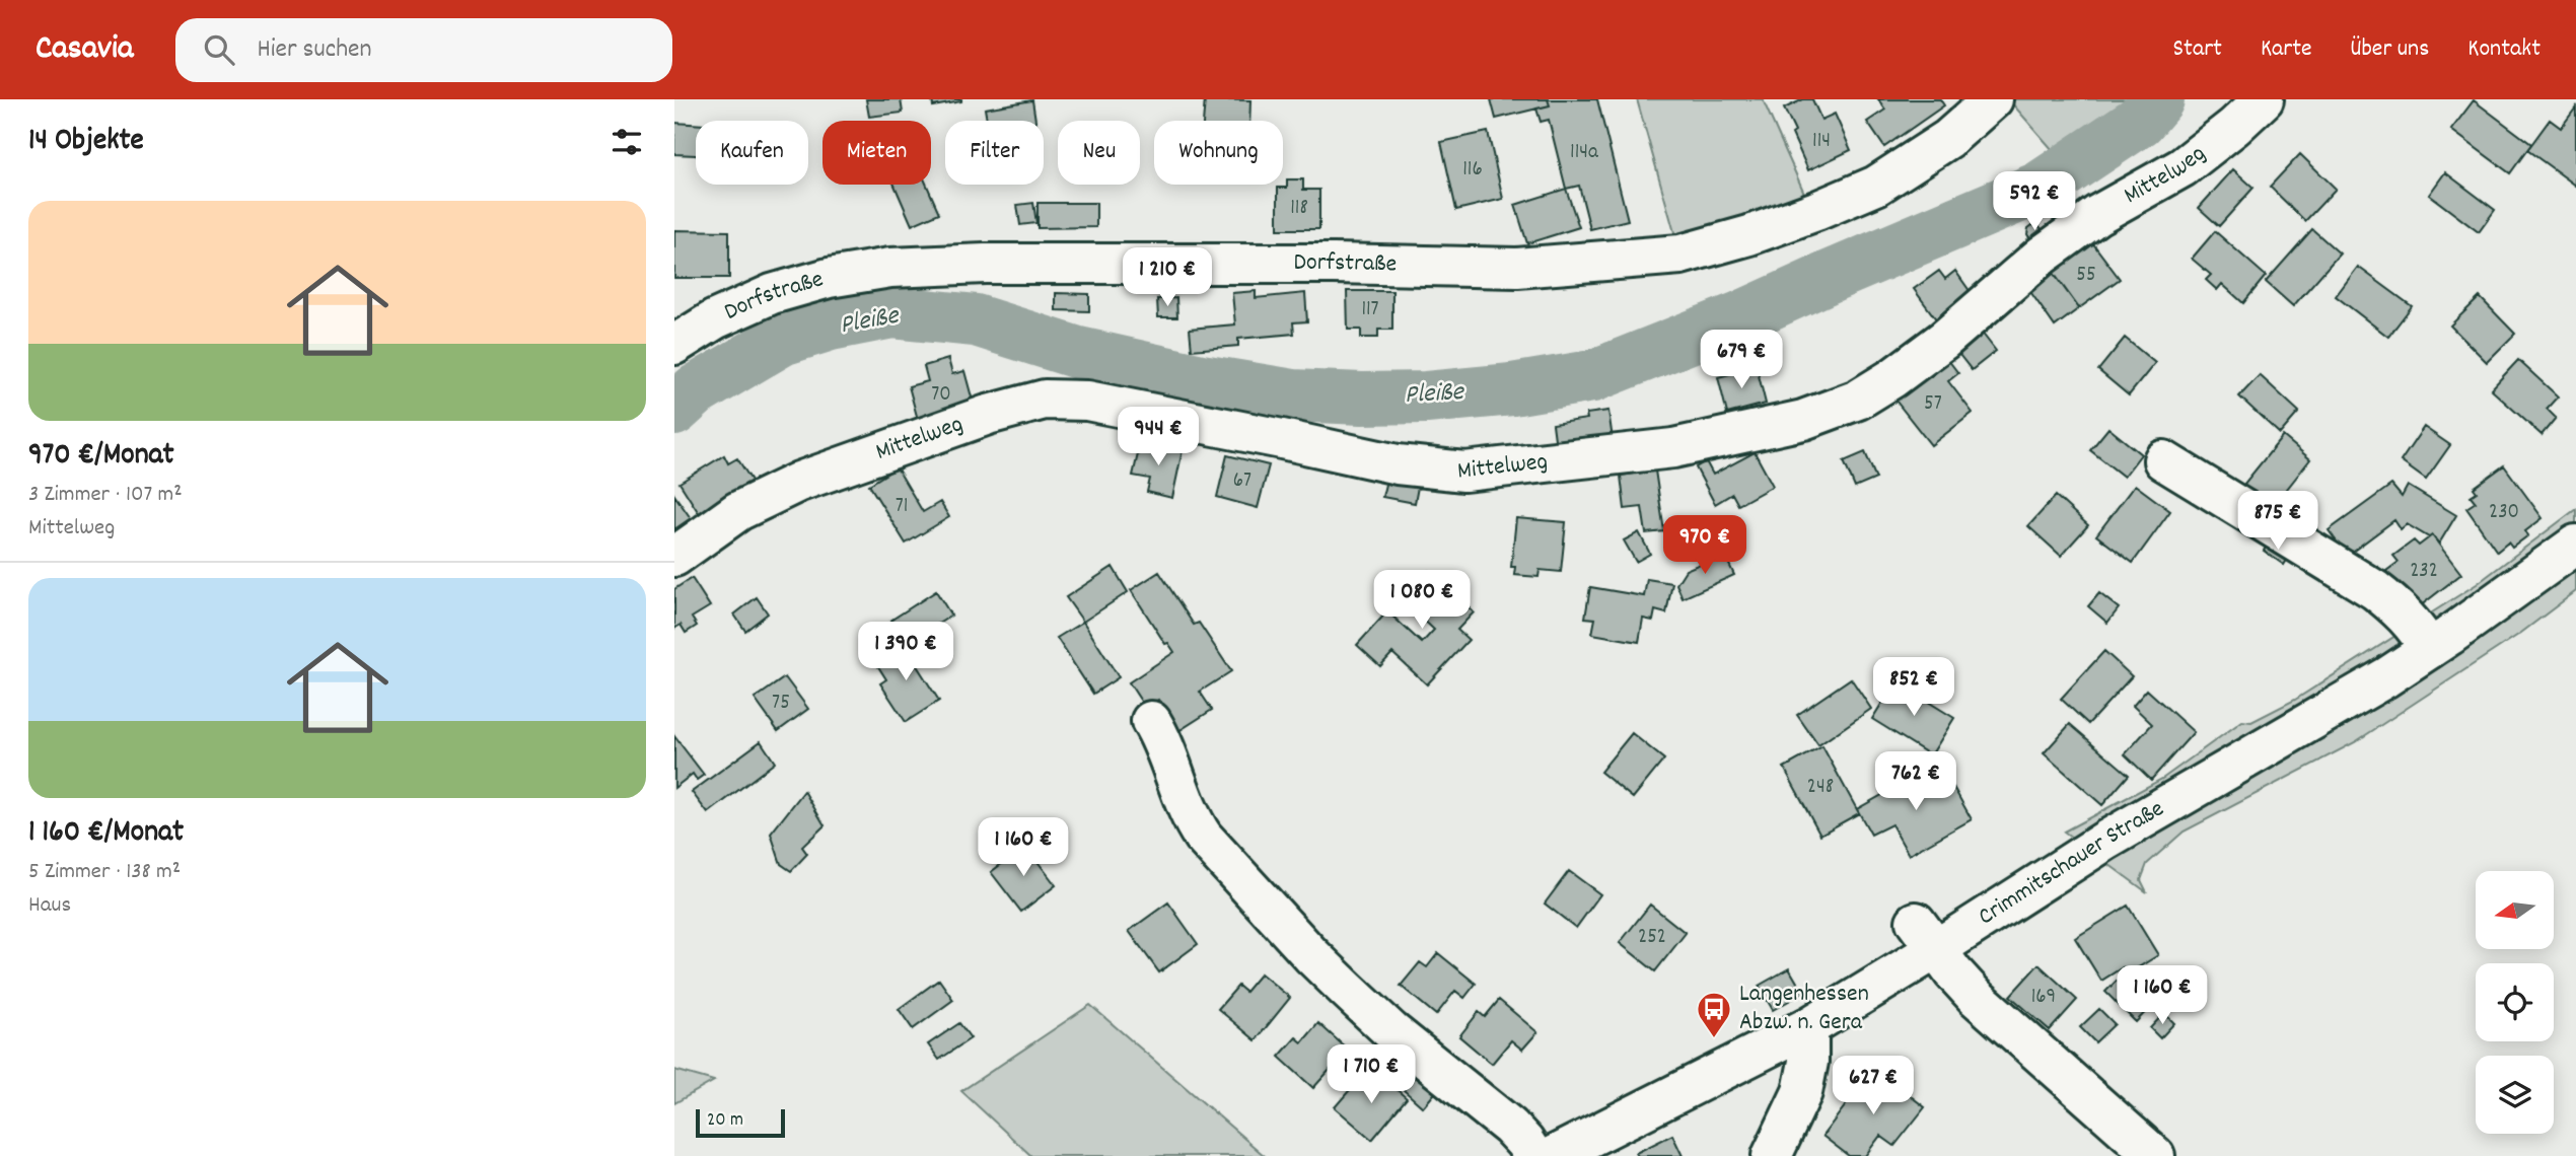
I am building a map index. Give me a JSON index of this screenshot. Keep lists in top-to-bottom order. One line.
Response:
{"streets":{"street":["Mittelweg","Dorfstraße","Crimmitschauer Straße"]},"water":["Pleiße"],"places":{"bus stop":["Langenhessen Abzw. n. Gera"]},"house_numbers":["114","114a","116","118","55","117","70","57","67","71","230","232","75","248","252","169"],"scale_bar":"20 m","north":"left","page":{"header":"Casavia","search":"Hier suchen","nav":["Start","Karte","Über uns","Kontakt"],"heading":"14 Objekte","chip":["Kaufen","Mieten","Filter","Neu","Wohnung"],"price":["592 €","1 210 €","679 €","944 €","875 €","970 €","1 080 €","1 390 €","852 €","762 €","1 160 €","1 160 €","1 710 €","627 €"],"list":[{"name":"970 €/Monat","note":"3 Zimmer · 107 m² · Mittelweg"},{"name":"1 160 €/Monat","note":"5 Zimmer · 138 m² · Haus"}],"scale":"20 m"}}
